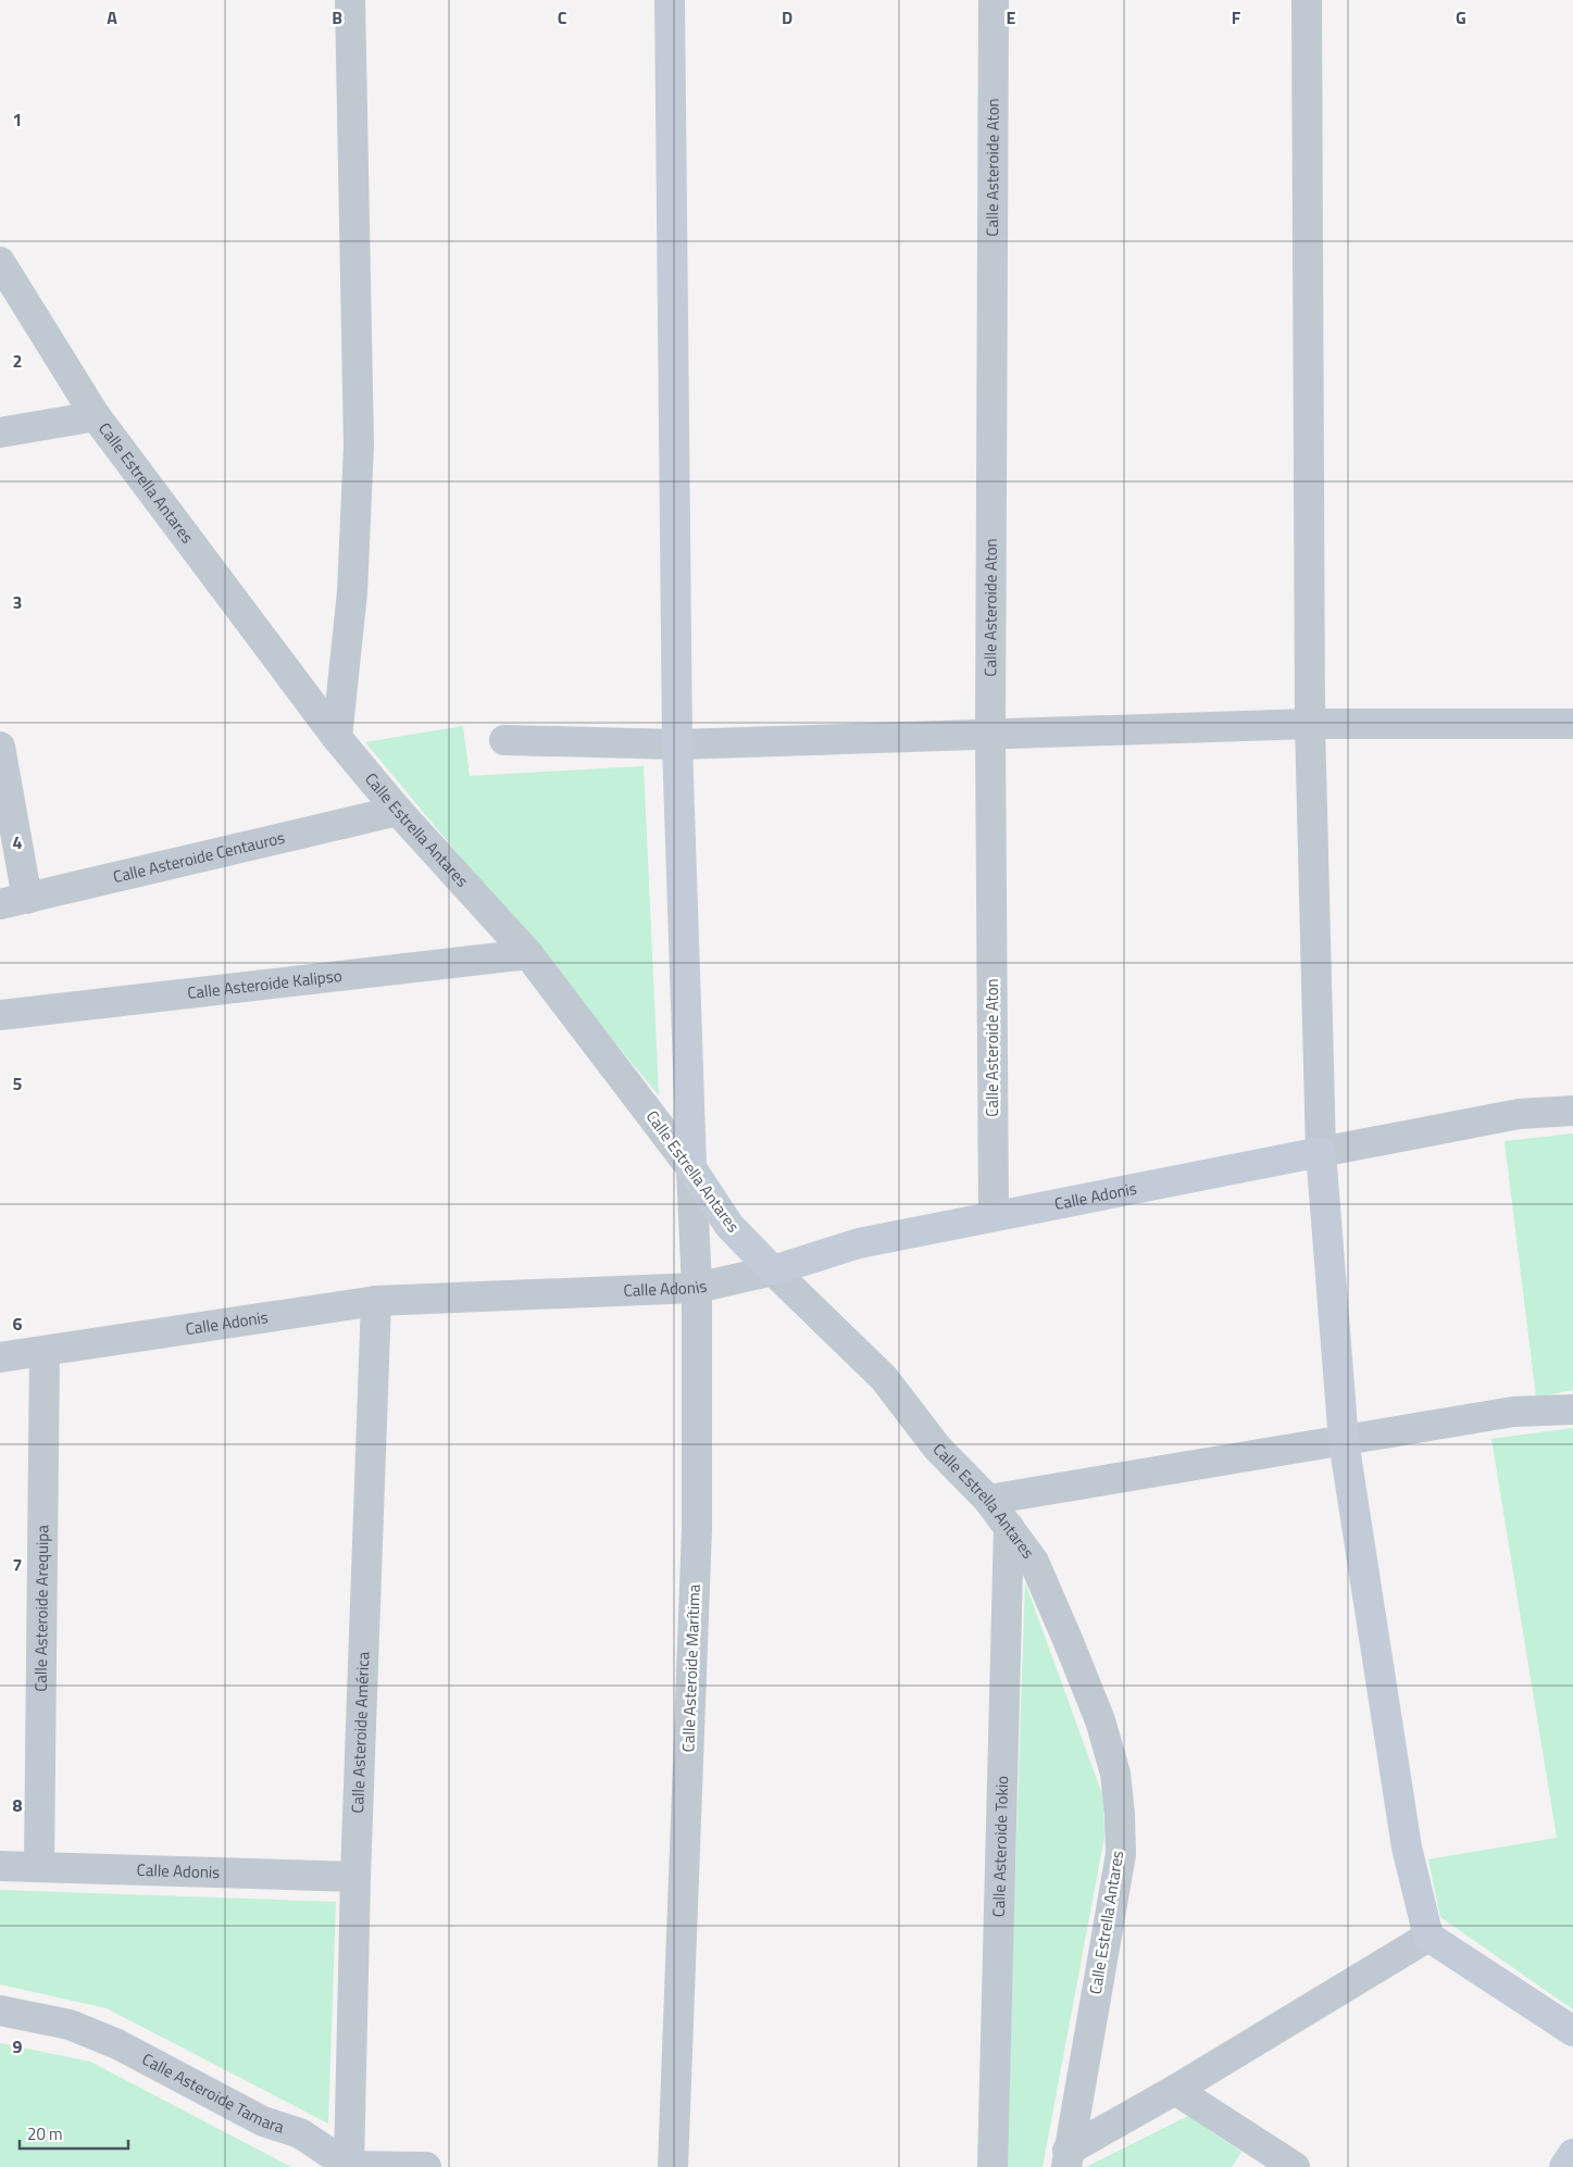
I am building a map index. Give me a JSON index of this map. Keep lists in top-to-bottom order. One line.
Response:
{"streets":{"street":["Calle Asteroide Aton","Calle Estrella Antares","Calle Asteroide Centauros","Calle Asteroide Kalipso","Calle Adonis","Calle Asteroide Arequipa","Calle Asteroide Marítima","Calle Asteroide América","Calle Asteroide Tokio","Calle Asteroide Tamara"]},"crossings":[["Calle Asteroide Aton","Calle Adonis"],["Calle Estrella Antares","Calle Asteroide Centauros"],["Calle Estrella Antares","Calle Asteroide Kalipso"],["Calle Estrella Antares","Calle Adonis"],["Calle Estrella Antares","Calle Asteroide Marítima"],["Calle Estrella Antares","Calle Asteroide Tokio"],["Calle Adonis","Calle Asteroide Arequipa"],["Calle Adonis","Calle Asteroide Marítima"],["Calle Adonis","Calle Asteroide América"],["Calle Asteroide América","Calle Asteroide Tamara"]],"scale_bar":"20 m","grid":{"columns":["A","B","C","D","E","F","G"],"rows":["1","2","3","4","5","6","7","8","9"]}}
